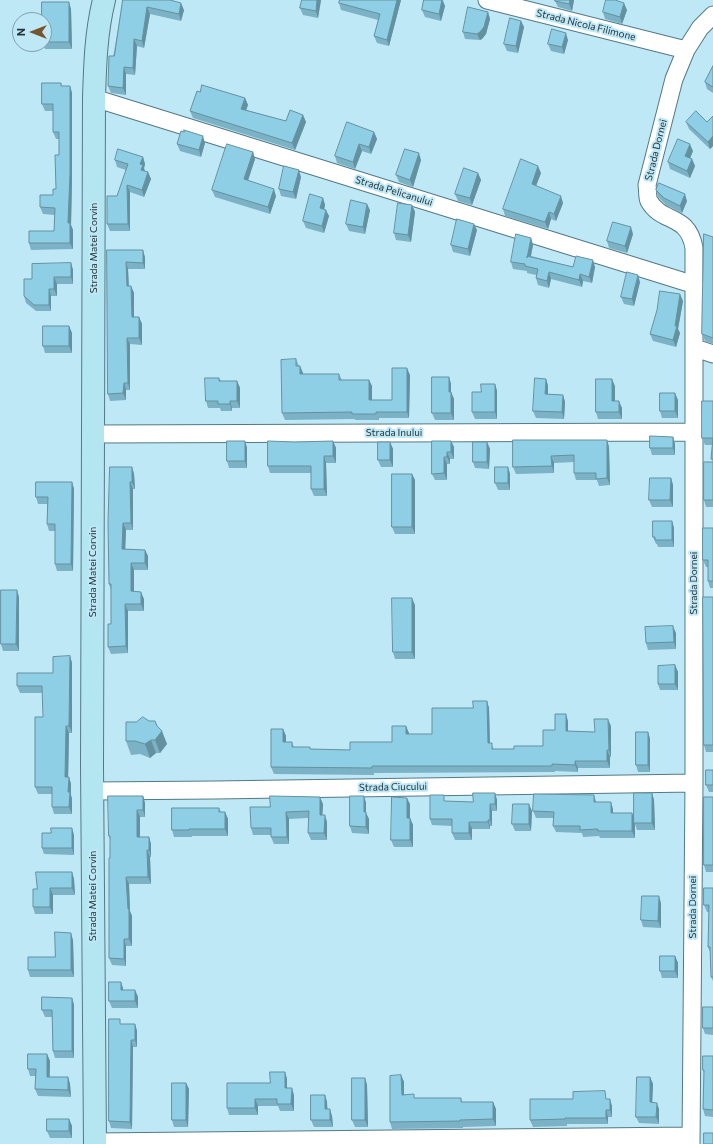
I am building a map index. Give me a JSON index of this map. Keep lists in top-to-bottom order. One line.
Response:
{"streets":{"main road":["Strada Matei Corvin"],"street":["Strada Nicola Filimone","Strada Dornei","Strada Pelicanului","Strada Inului","Strada Ciucului"]},"crossings":[["Strada Nicola Filimone","Strada Dornei"],["Strada Dornei","Strada Pelicanului"],["Strada Dornei","Strada Inului"],["Strada Dornei","Strada Ciucului"],["Strada Pelicanului","Strada Matei Corvin"],["Strada Matei Corvin","Strada Inului"],["Strada Matei Corvin","Strada Ciucului"]],"north":"left"}
